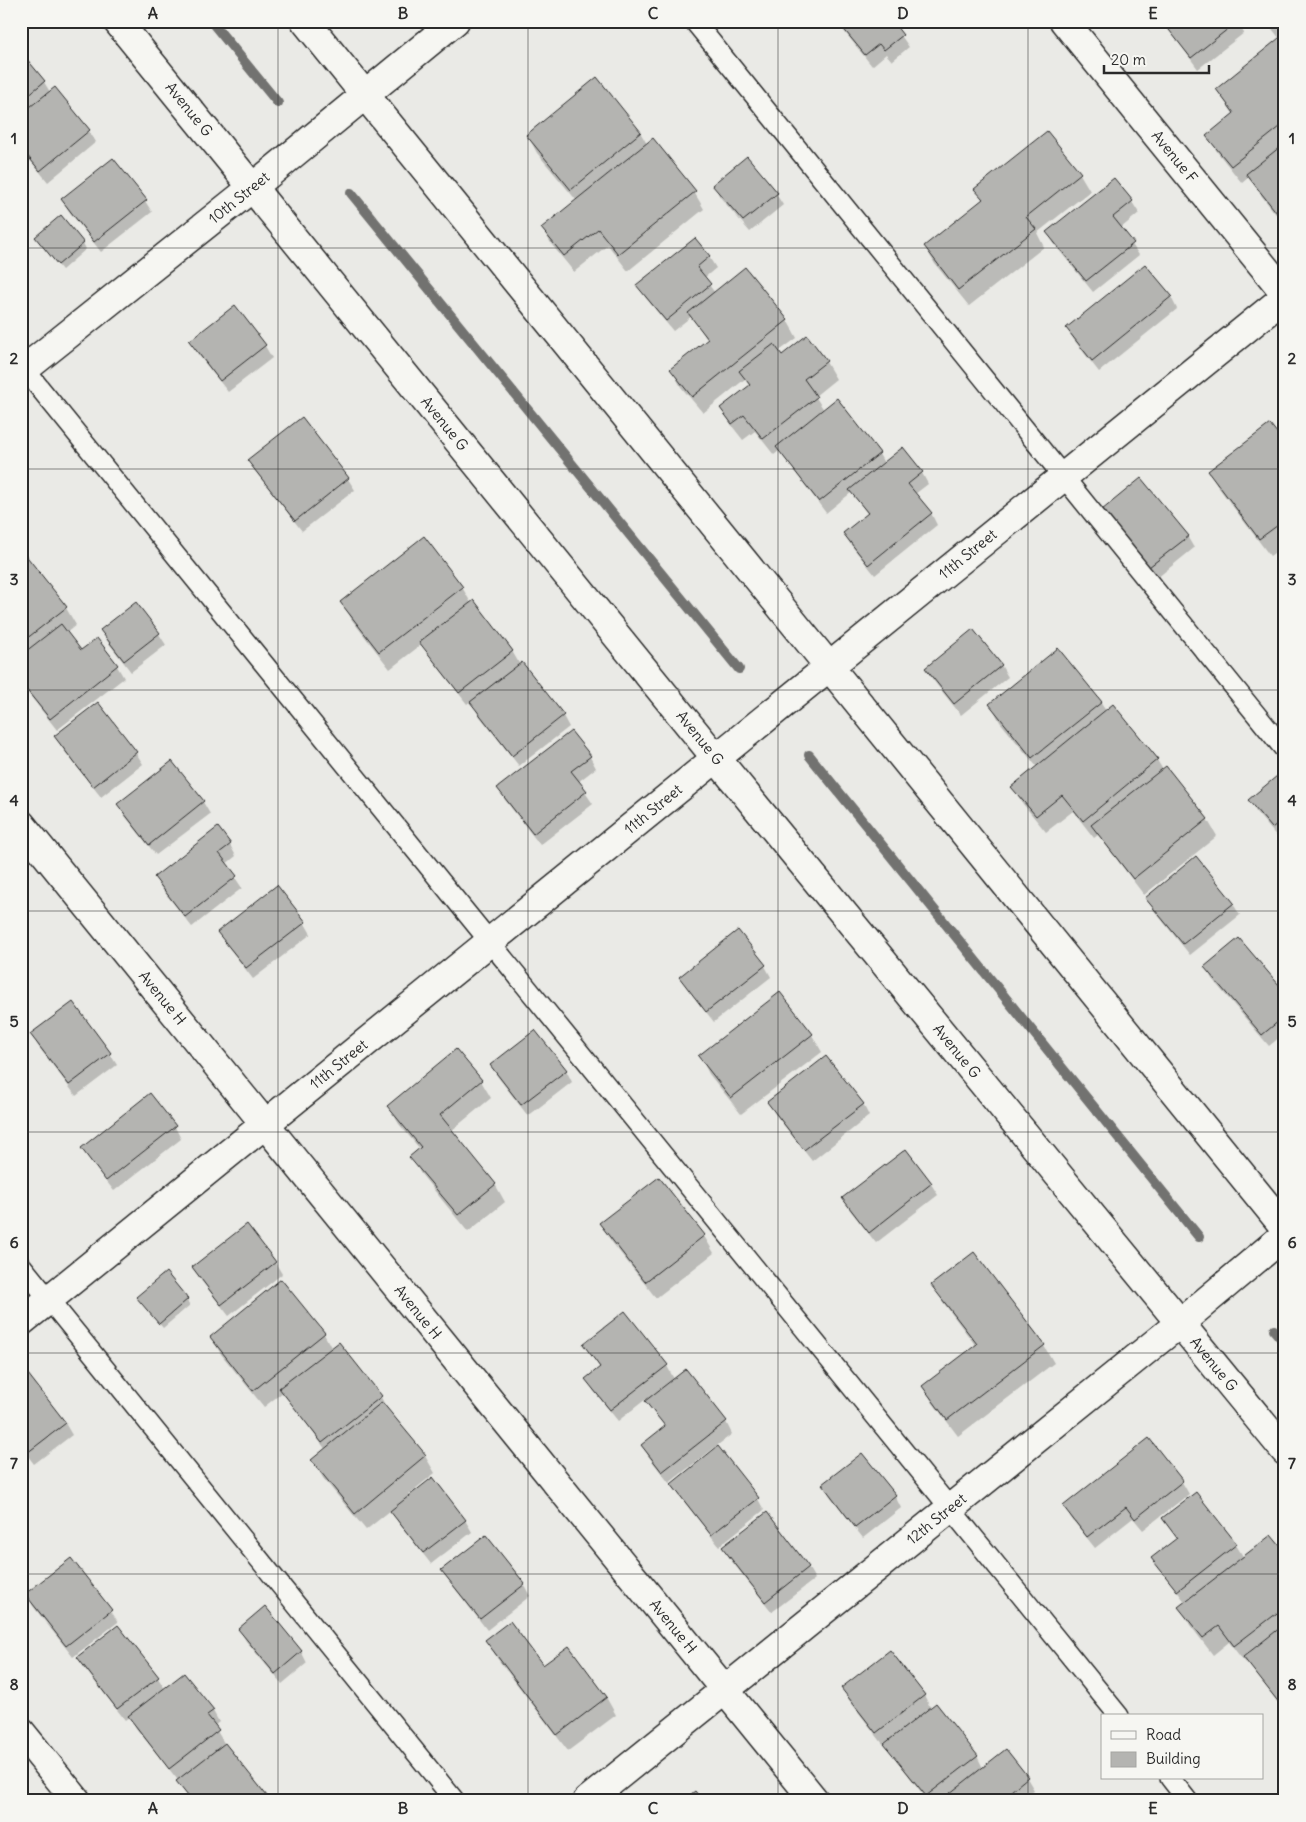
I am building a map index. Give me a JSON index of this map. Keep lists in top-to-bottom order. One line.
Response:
{"streets":{"street":["Avenue G","Avenue F","10th Street","11th Street","Avenue H","12th Street"]},"crossings":[["Avenue G","10th Street"],["Avenue G","11th Street"],["Avenue G","12th Street"],["Avenue F","11th Street"],["11th Street","Avenue H"],["Avenue H","12th Street"]],"legend":["Road","Building"],"scale_bar":"20 m","grid":{"columns":["A","B","C","D","E"],"rows":["1","2","3","4","5","6","7","8"]}}
